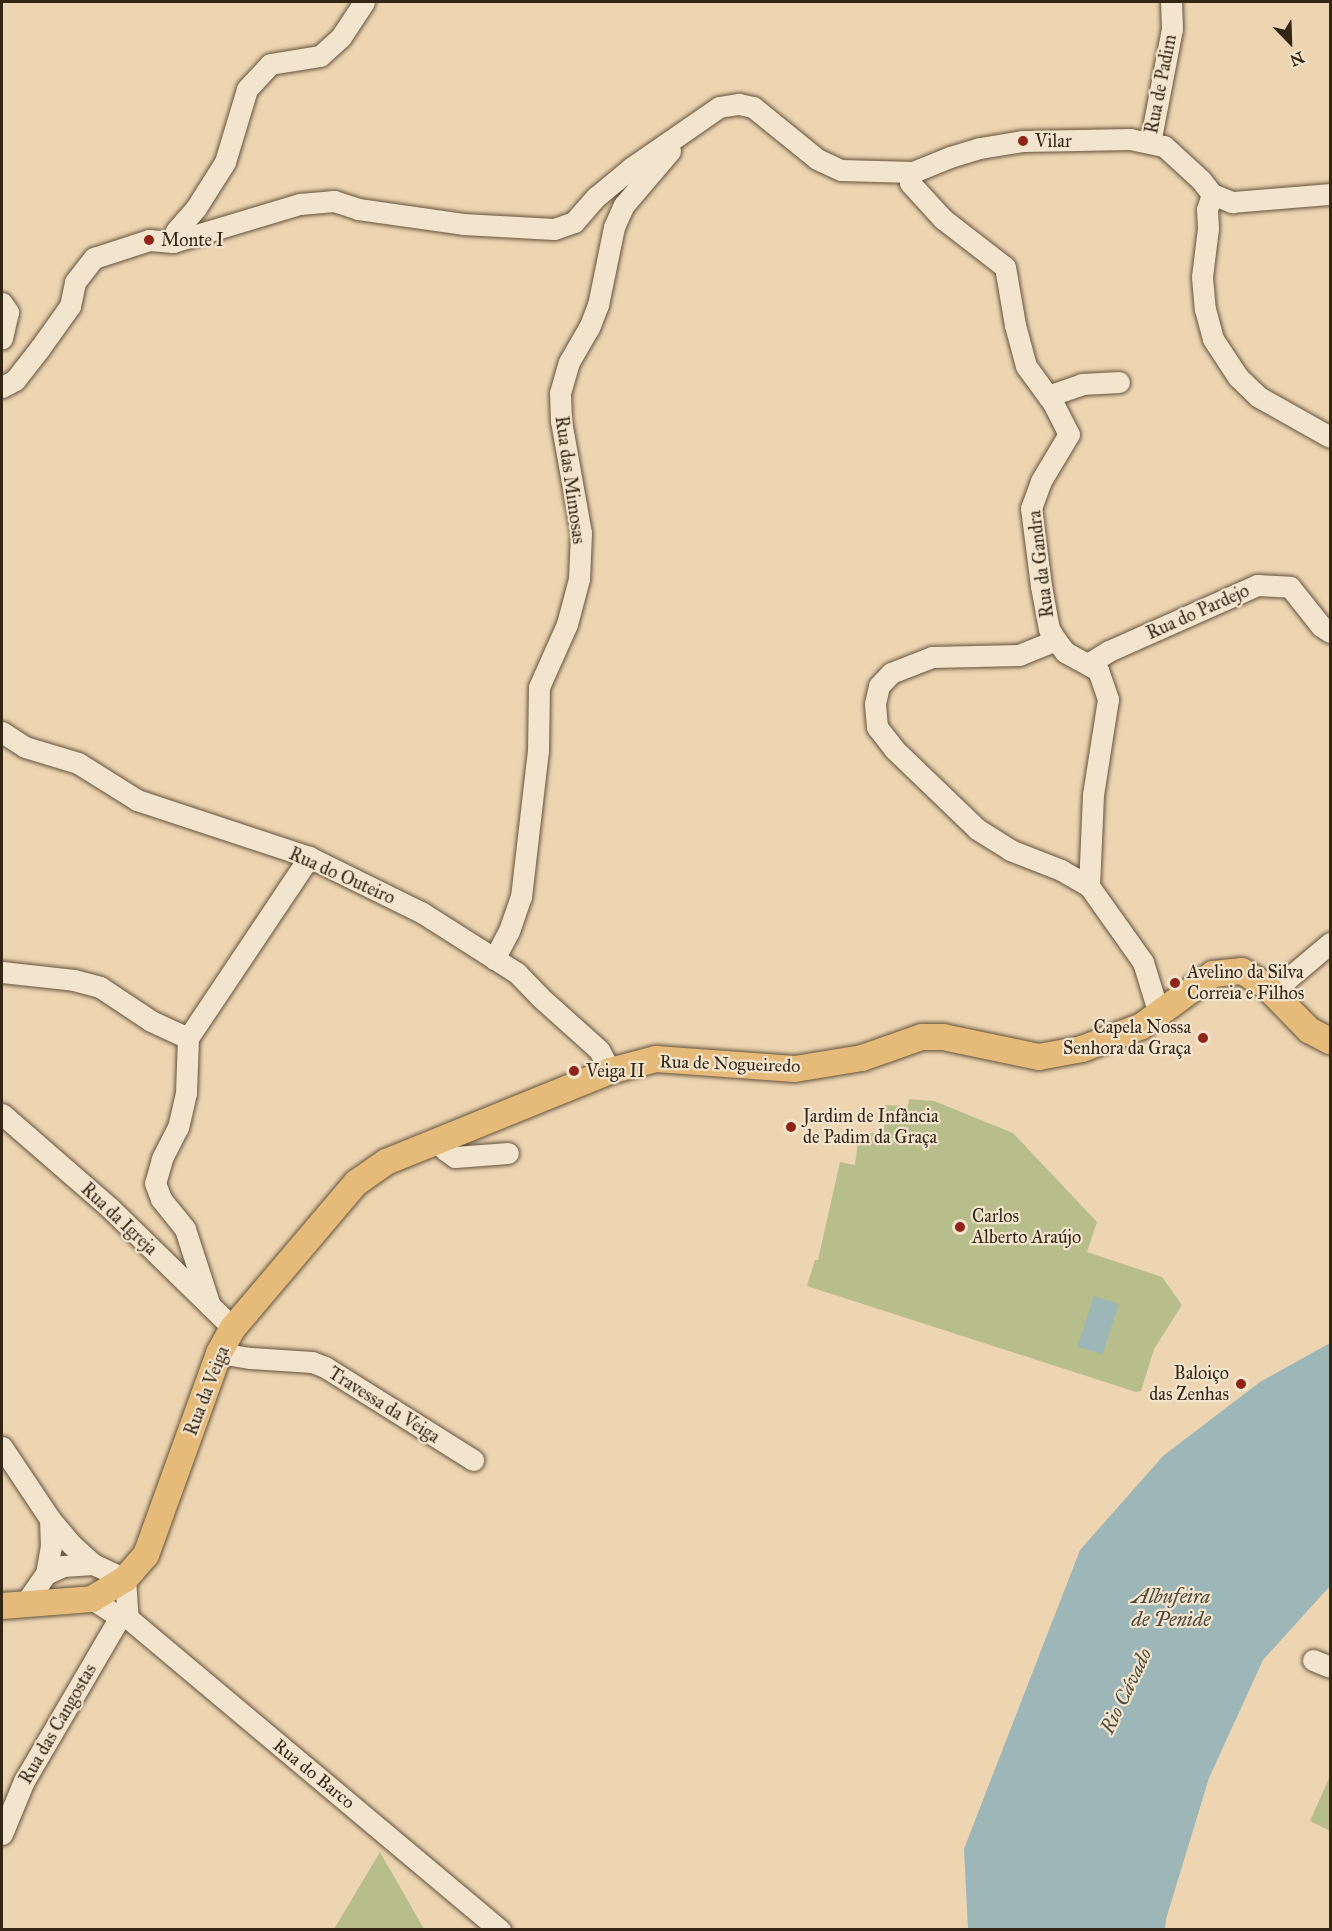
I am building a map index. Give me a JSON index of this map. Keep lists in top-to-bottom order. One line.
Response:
{"streets":{"main road":["Rua de Nogueiredo","Rua da Veiga"],"street":["Rua de Padim","Rua das Mimosas","Rua da Gandra","Rua do Pardejo","Rua do Outeiro","Rua da Igreja","Travessa da Veiga","Rua das Cangostas","Rua do Barco"]},"crossings":[["Rua das Mimosas","Rua do Outeiro"],["Rua da Gandra","Rua do Pardejo"],["Rua do Outeiro","Rua de Nogueiredo"],["Rua do Outeiro","Rua da Veiga"],["Rua de Nogueiredo","Rua da Veiga"],["Rua da Igreja","Rua da Veiga"],["Rua da Veiga","Travessa da Veiga"],["Rua da Veiga","Rua do Barco"],["Rua das Cangostas","Rua do Barco"]],"water":["Albufeira de Penide","Rio Cávado"],"places":["Vilar","Monte I","Avelino da Silva Correia e Filhos","Capela Nossa Senhora da Graça","Veiga II","Jardim de Infância de Padim da Graça","Carlos Alberto Araújo","Baloiço das Zenhas"],"north":"bottom right"}
